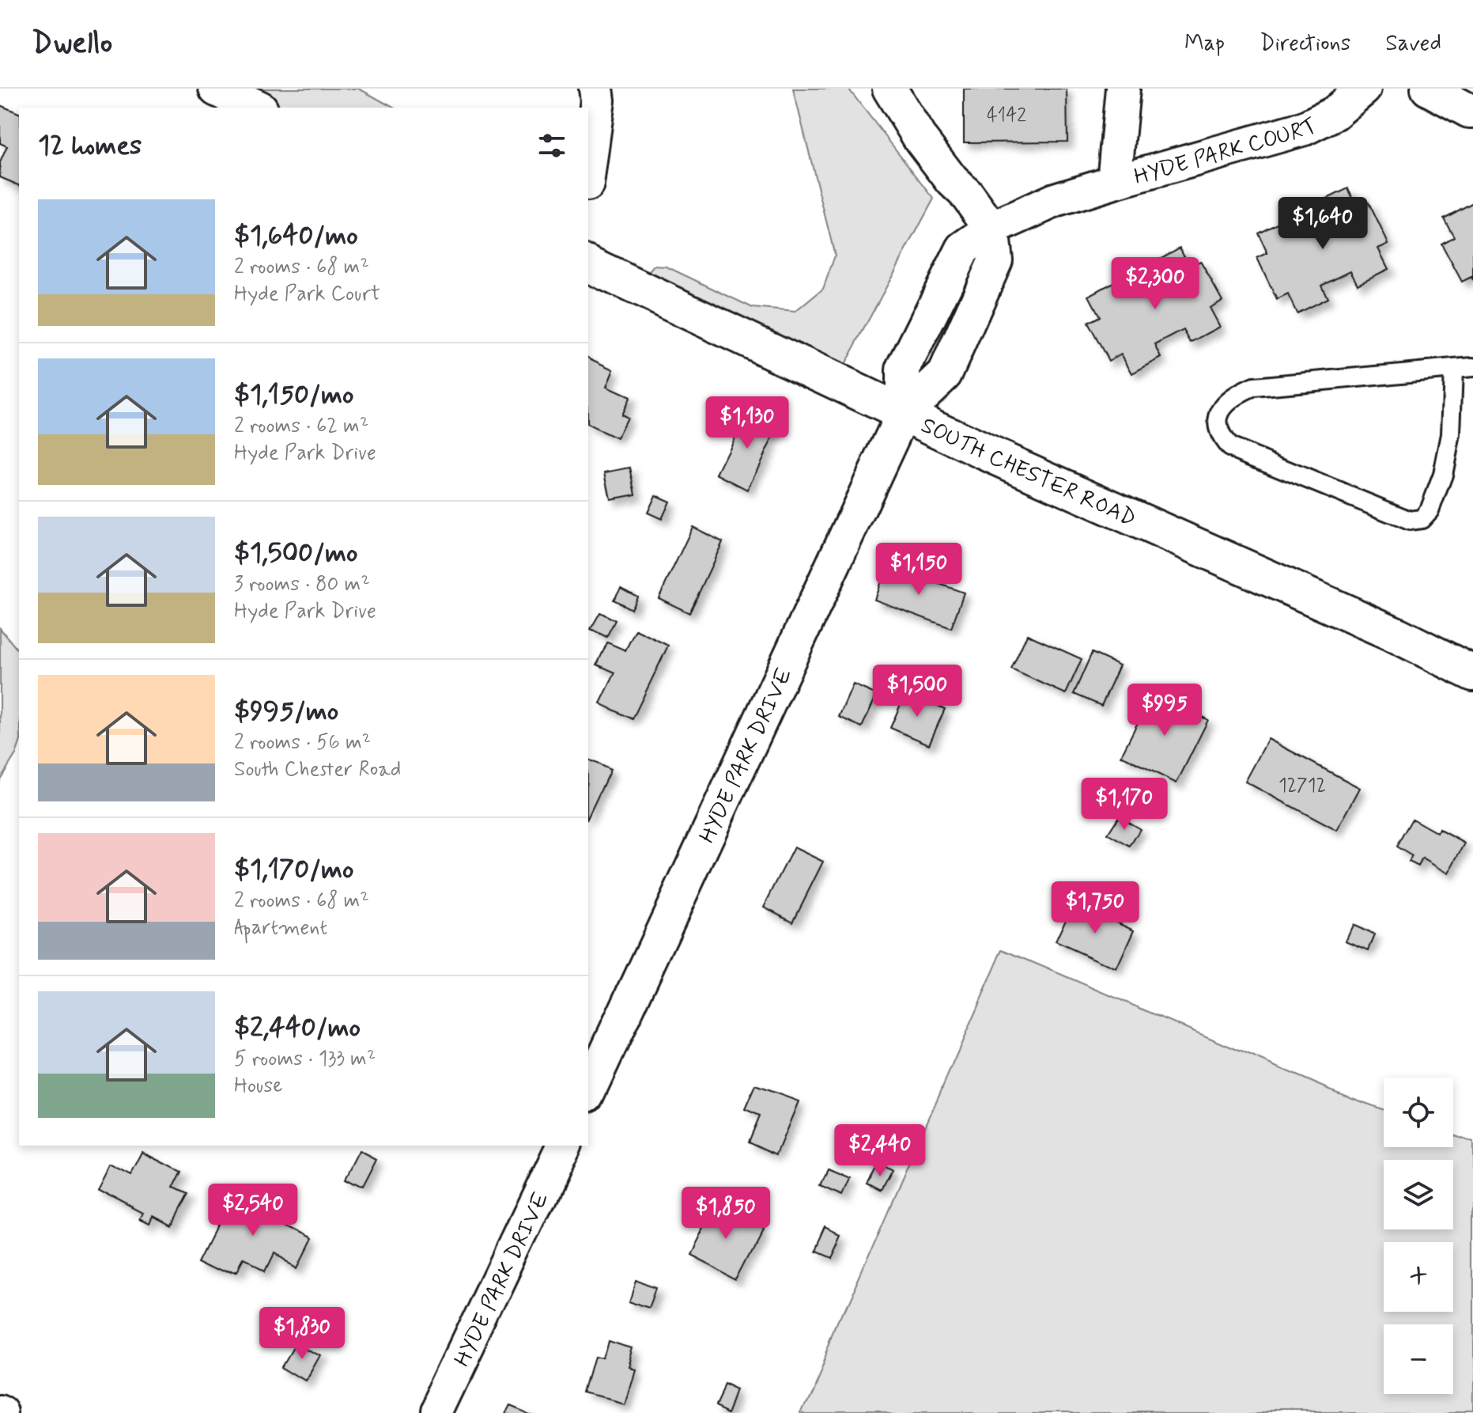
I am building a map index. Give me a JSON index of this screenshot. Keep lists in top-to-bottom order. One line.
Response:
{"streets":{"street":["HYDE PARK COURT","SOUTH CHESTER ROAD","HYDE PARK DRIVE"]},"crossings":[["HYDE PARK COURT","HYDE PARK DRIVE"],["SOUTH CHESTER ROAD","HYDE PARK DRIVE"]],"house_numbers":["4142","12712"],"page":{"header":"Dwello","nav":["Map","Directions","Saved"],"heading":"12 homes","list":[{"name":"$1,640/mo","note":"2 rooms · 68 m² · Hyde Park Court"},{"name":"$1,150/mo","note":"2 rooms · 62 m² · Hyde Park Drive"},{"name":"$1,500/mo","note":"3 rooms · 80 m² · Hyde Park Drive"},{"name":"$995/mo","note":"2 rooms · 56 m² · South Chester Road"},{"name":"$1,170/mo","note":"2 rooms · 68 m² · Apartment"},{"name":"$2,440/mo","note":"5 rooms · 133 m² · House"}],"price":["$1,640","$2,300","$1,130","$1,150","$1,500","$995","$1,170","$1,750","$2,440","$2,540","$1,850","$1,830"],"map_buttons":["+","−"]}}
